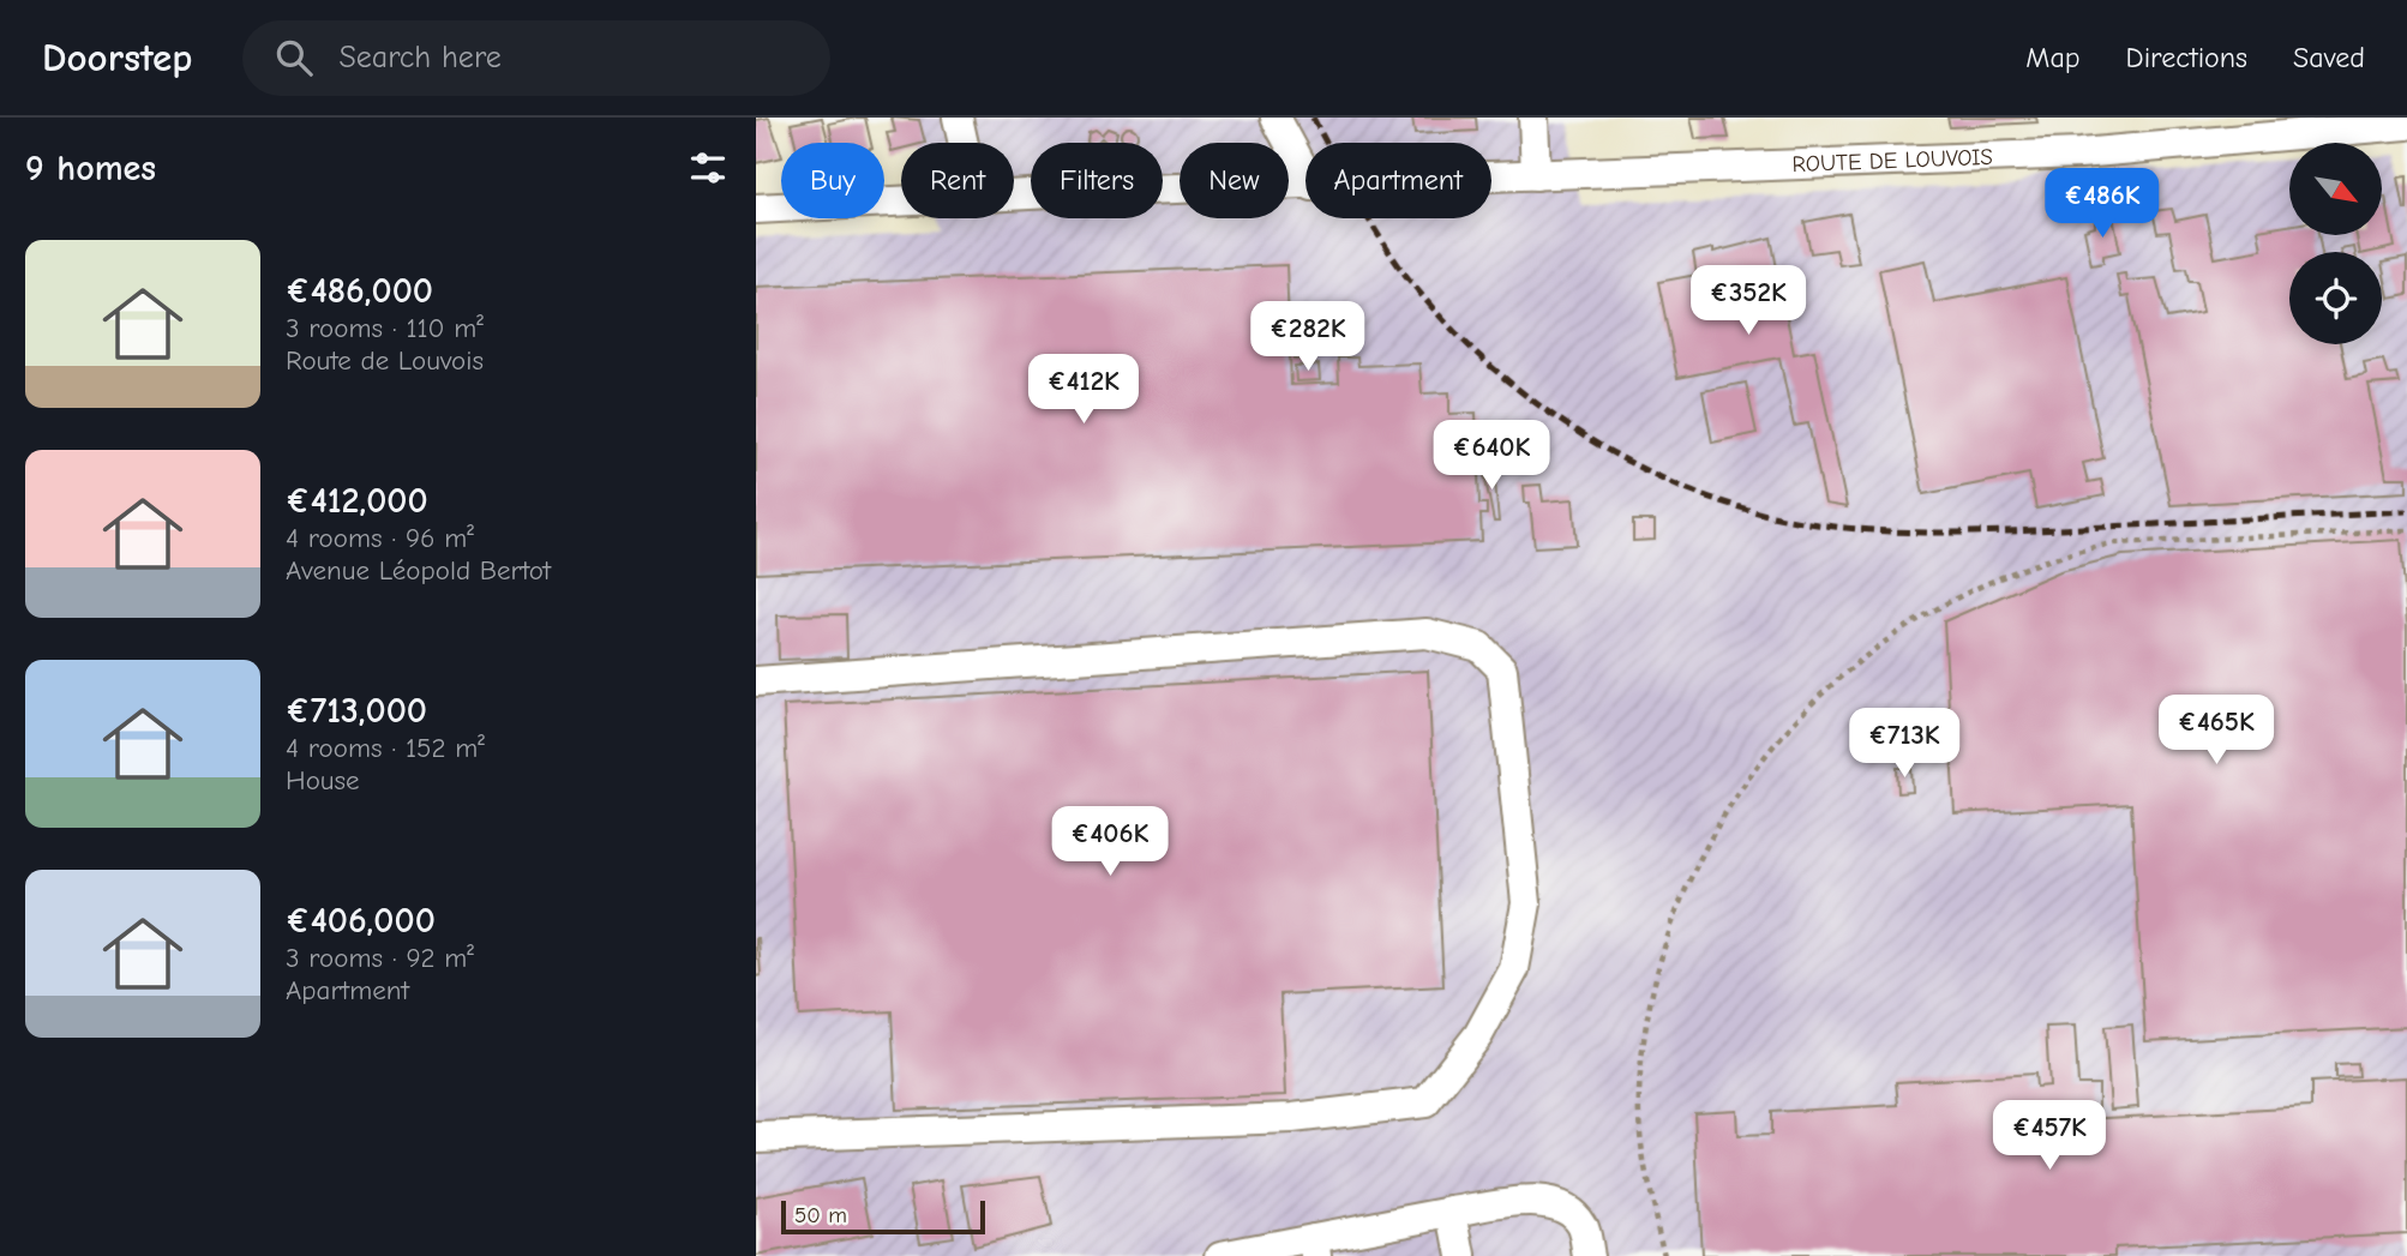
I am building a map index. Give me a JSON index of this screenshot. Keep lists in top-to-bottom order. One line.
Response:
{"streets":{"street":["ROUTE DE LOUVOIS"]},"scale_bar":"50 m","north":"bottom right","page":{"header":"Doorstep","search":"Search here","nav":["Map","Directions","Saved"],"heading":"9 homes","chip":["Buy","Rent","Filters","New","Apartment"],"price":["€486K","€352K","€282K","€412K","€640K","€465K","€713K","€406K","€457K"],"list":[{"name":"€486,000","note":"3 rooms · 110 m² · Route de Louvois"},{"name":"€412,000","note":"4 rooms · 96 m² · Avenue Léopold Bertot"},{"name":"€713,000","note":"4 rooms · 152 m² · House"},{"name":"€406,000","note":"3 rooms · 92 m² · Apartment"}],"scale":"50 m"}}
